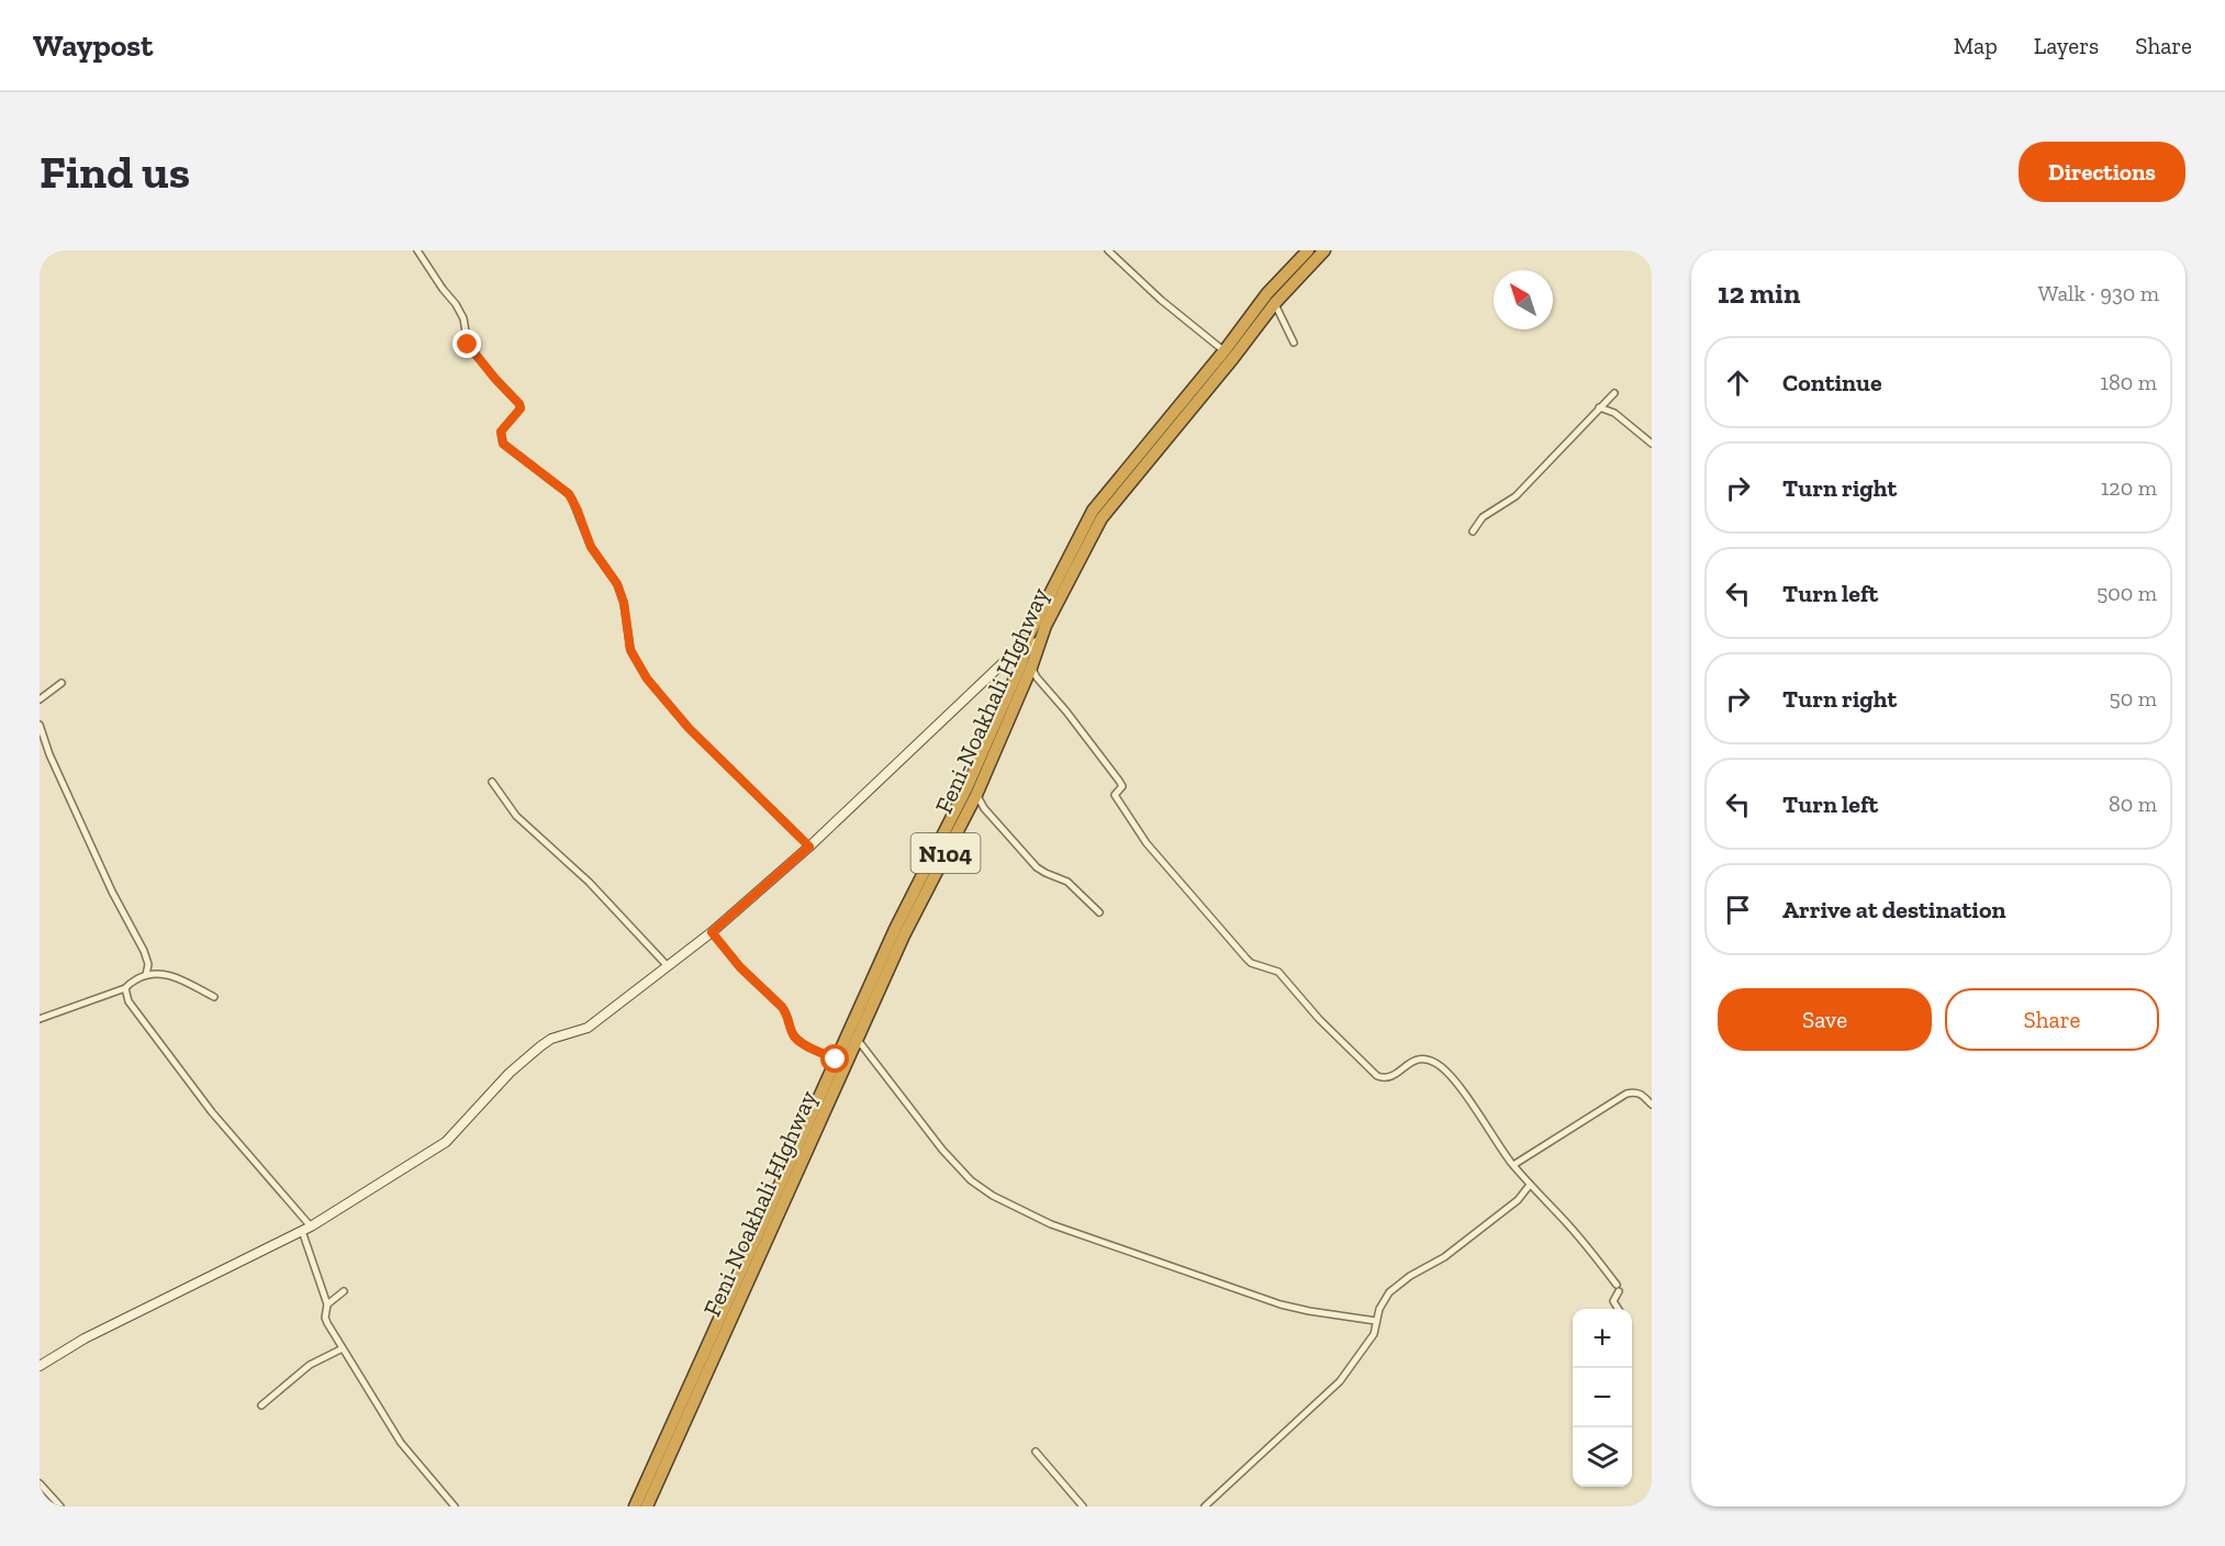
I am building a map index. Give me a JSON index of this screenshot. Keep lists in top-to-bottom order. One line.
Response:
{"streets":{"highway":["Feni-Noakhali HIghway","N104"]},"north":"top left","page":{"header":"Waypost","nav":["Map","Layers","Share"],"buttons":["Directions",["Save","Share"]],"title":"Find us","heading":["12 min","Walk · 930 m"],"list":[["Continue","180 m"],["Turn right","120 m"],["Turn left","500 m"],["Turn right","50 m"],["Turn left","80 m"],"Arrive at destination"],"map_buttons":["+","−"]}}
